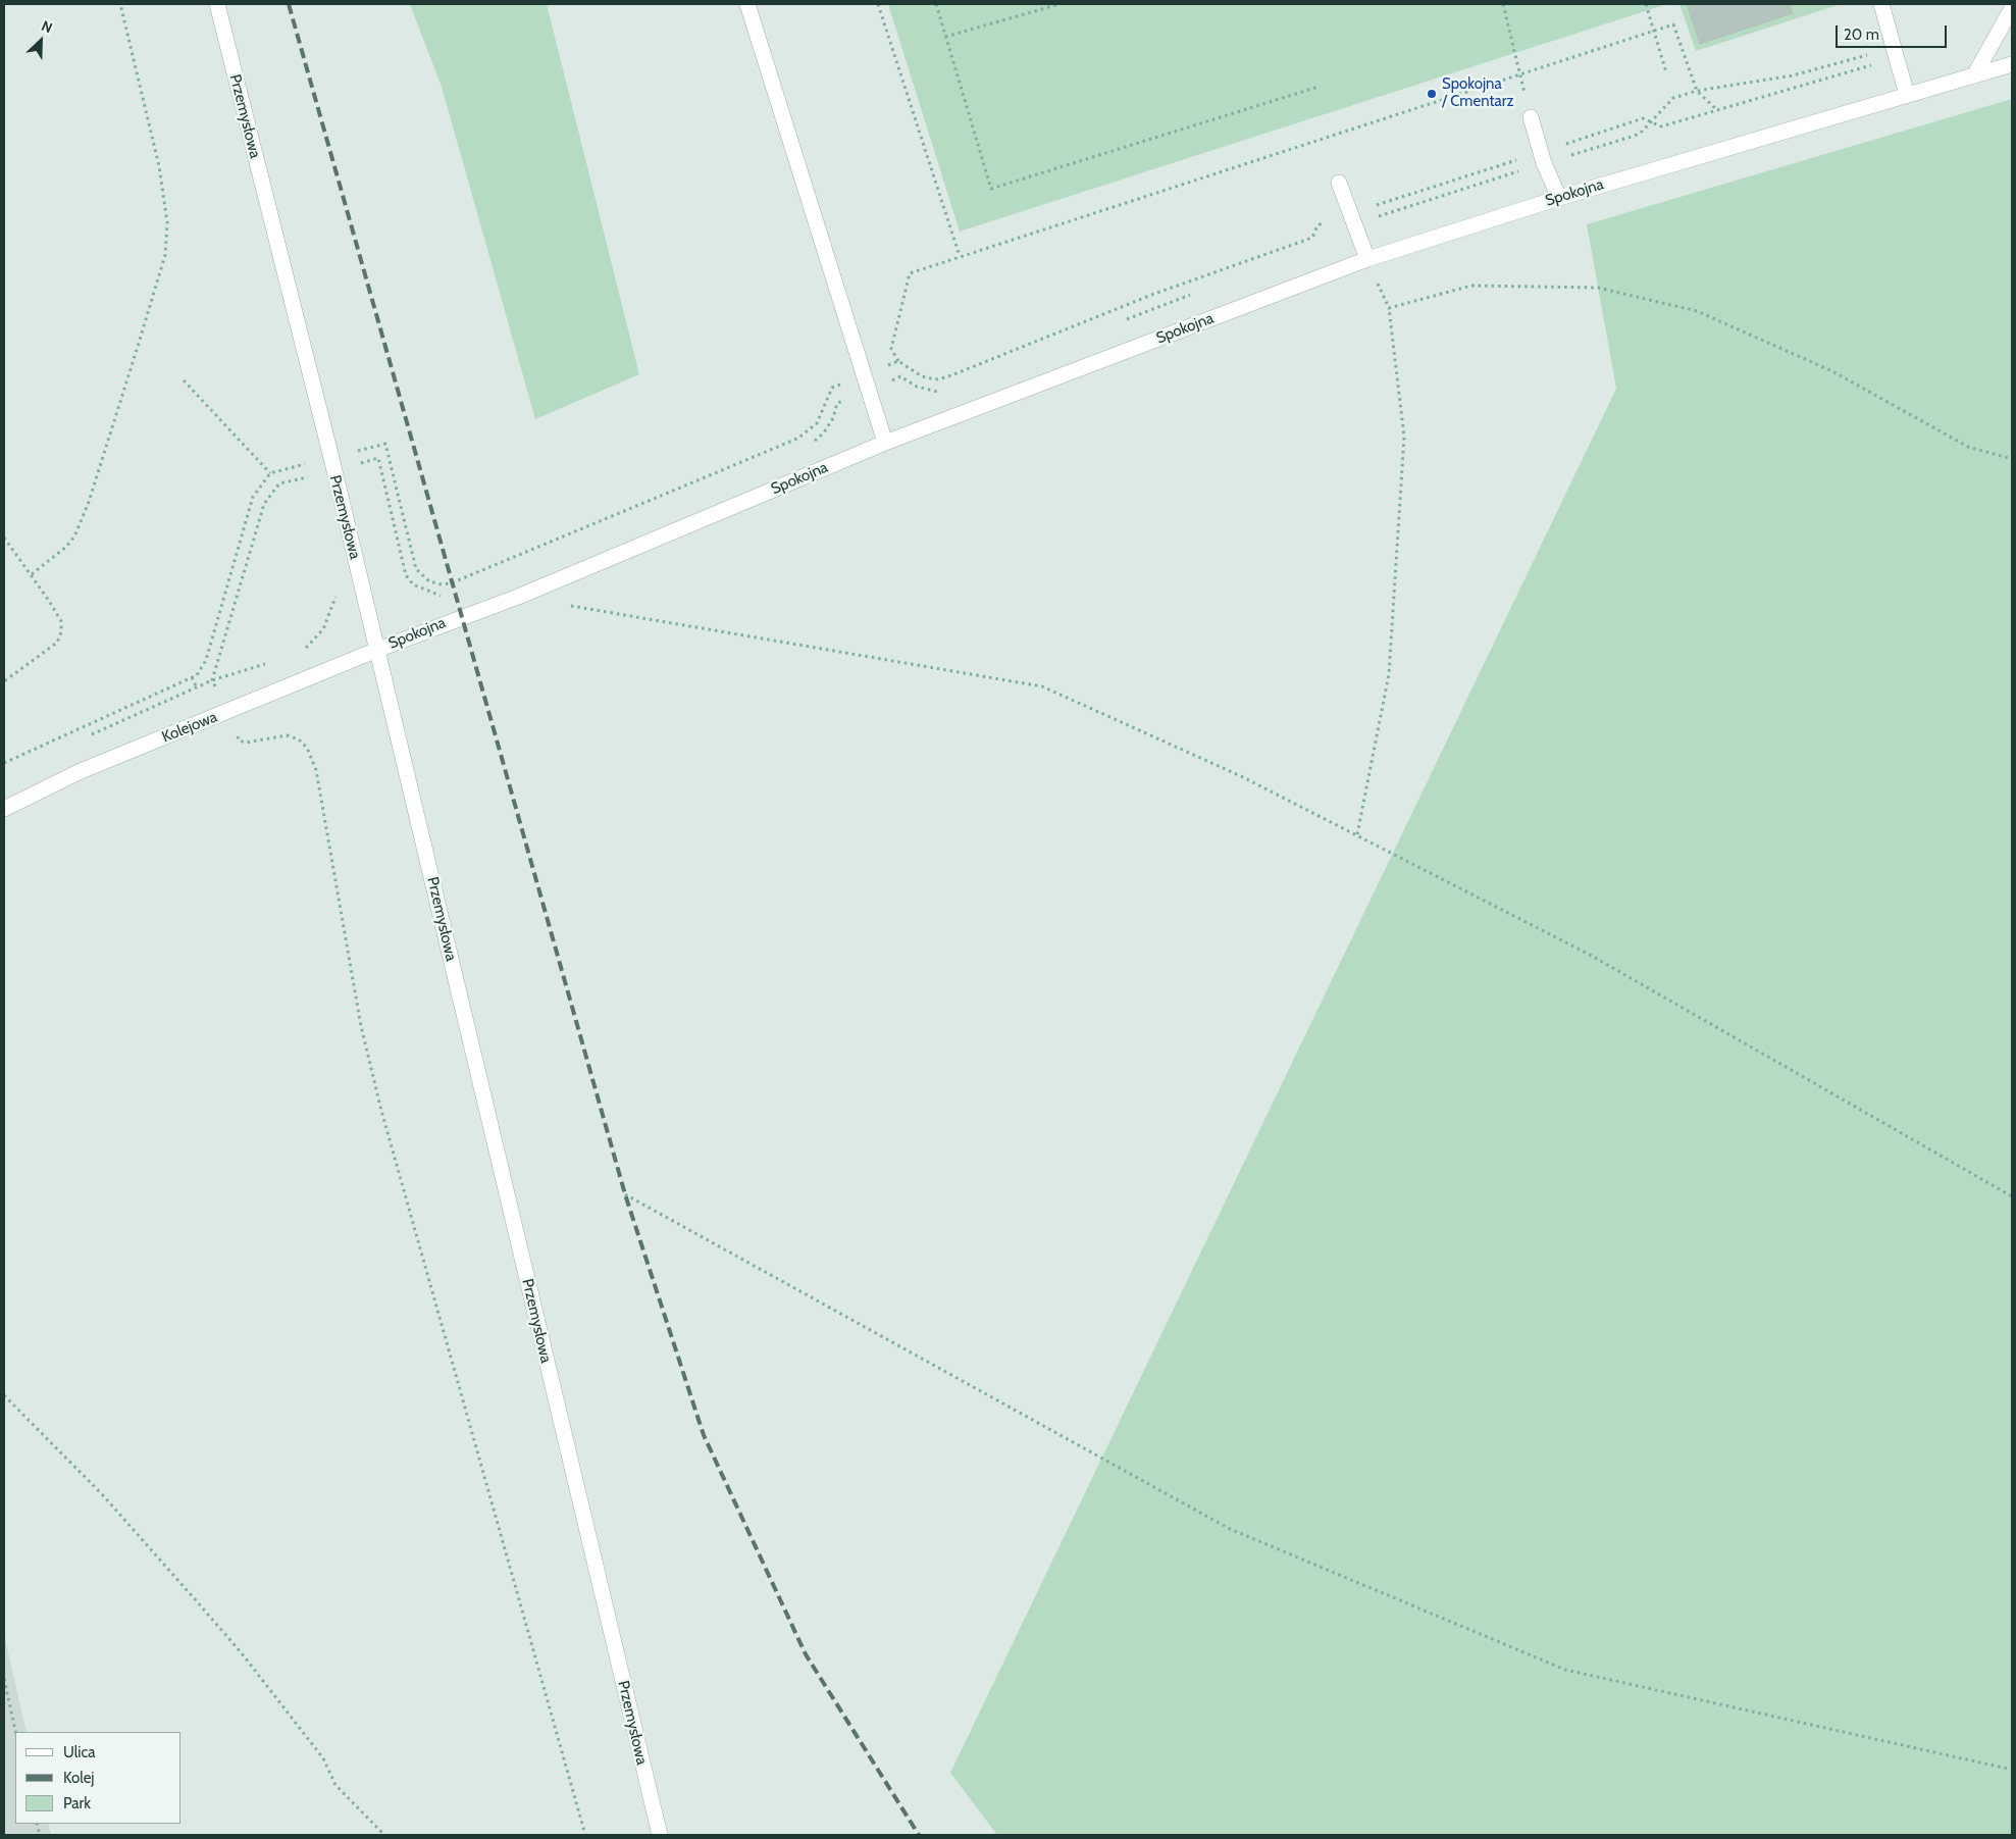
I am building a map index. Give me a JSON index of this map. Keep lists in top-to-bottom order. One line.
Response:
{"streets":{"street":["Przemysłowa","Spokojna","Kolejowa"]},"crossings":[["Przemysłowa","Spokojna"],["Przemysłowa","Kolejowa"],["Spokojna","Kolejowa"]],"places":["Spokojna / Cmentarz"],"legend":["Ulica","Kolej","Park"],"scale_bar":"20 m","north":"top right"}
